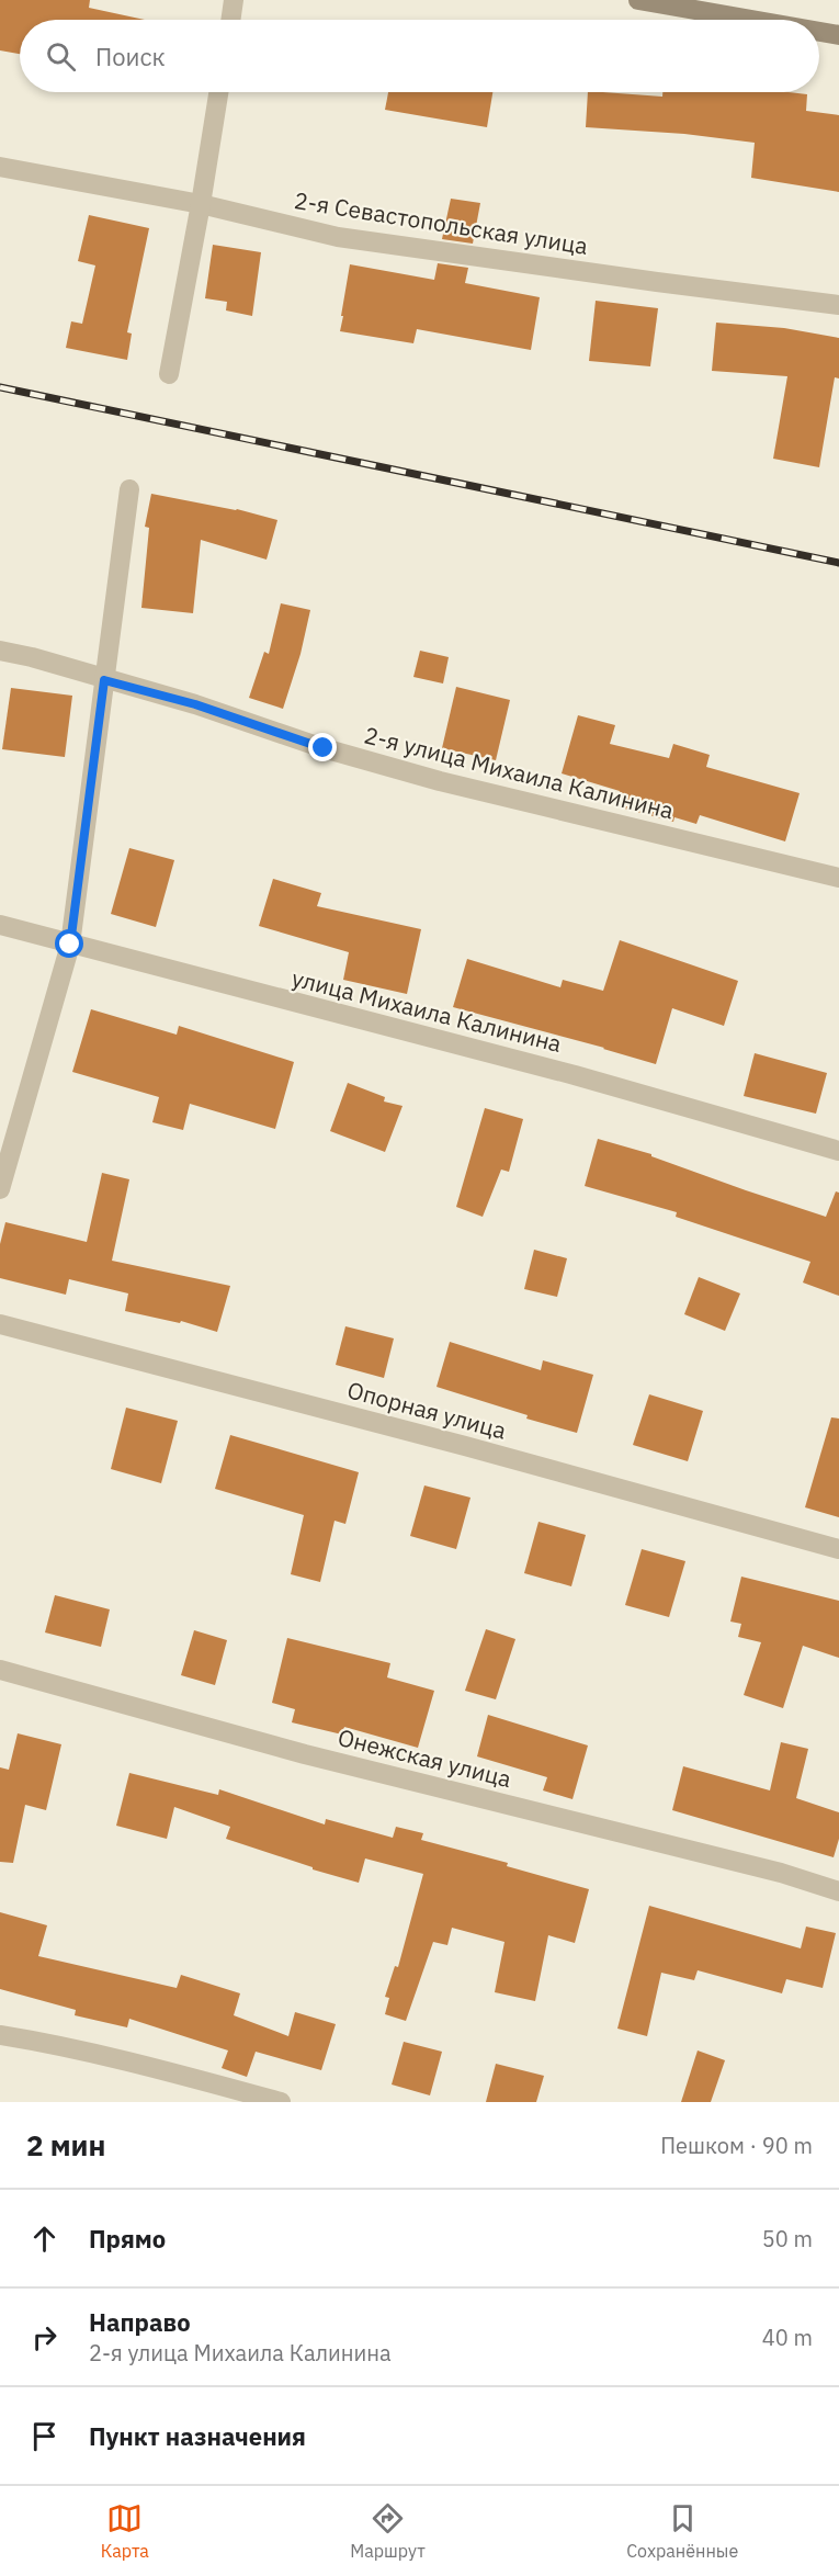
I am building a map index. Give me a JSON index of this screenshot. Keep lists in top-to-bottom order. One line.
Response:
{"streets":{"street":["2-я Севастопольская улица","2-я улица Михаила Калинина","улица Михаила Калинина","Опорная улица","Онежская улица"]},"page":{"search":"Поиск","heading":["2 мин","Пешком · 90 m"],"list":[["Прямо","50 m"],["Направо","2-я улица Михаила Калинина","40 m"],"Пункт назначения"],"nav":["Карта","Маршрут","Сохранённые"]}}
